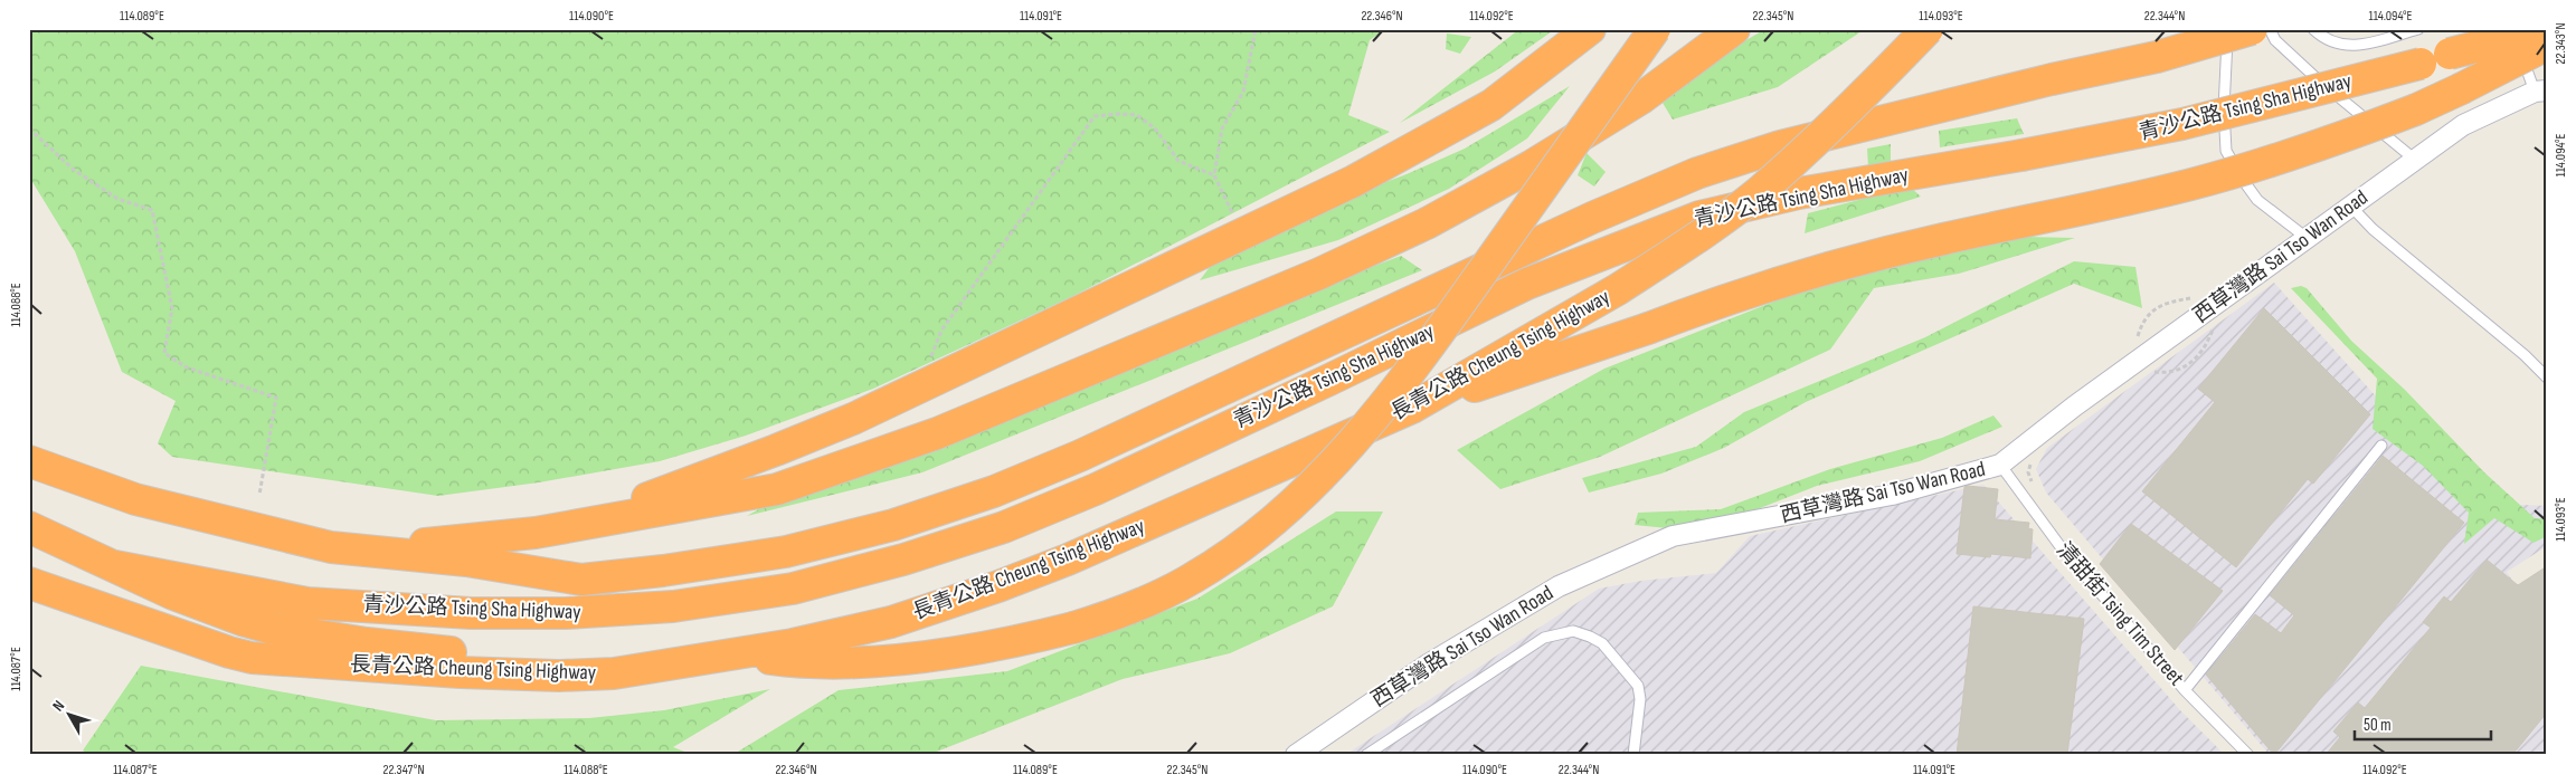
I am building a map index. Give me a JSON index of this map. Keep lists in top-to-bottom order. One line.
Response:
{"streets":{"highway":["青沙公路 Tsing Sha Highway","長青公路 Cheung Tsing Highway"],"street":["西草灣路 Sai Tso Wan Road"],"lane":["清甜街 Tsing Tim Street"]},"crossings":[["西草灣路 Sai Tso Wan Road","清甜街 Tsing Tim Street"]],"scale_bar":"50 m","north":"top left","coordinates":["114.089°E","114.090°E","114.091°E","22.346°N","114.092°E","22.345°N","114.093°E","22.344°N","114.094°E","22.343°N","114.088°E","114.087°E","22.347°N"]}
